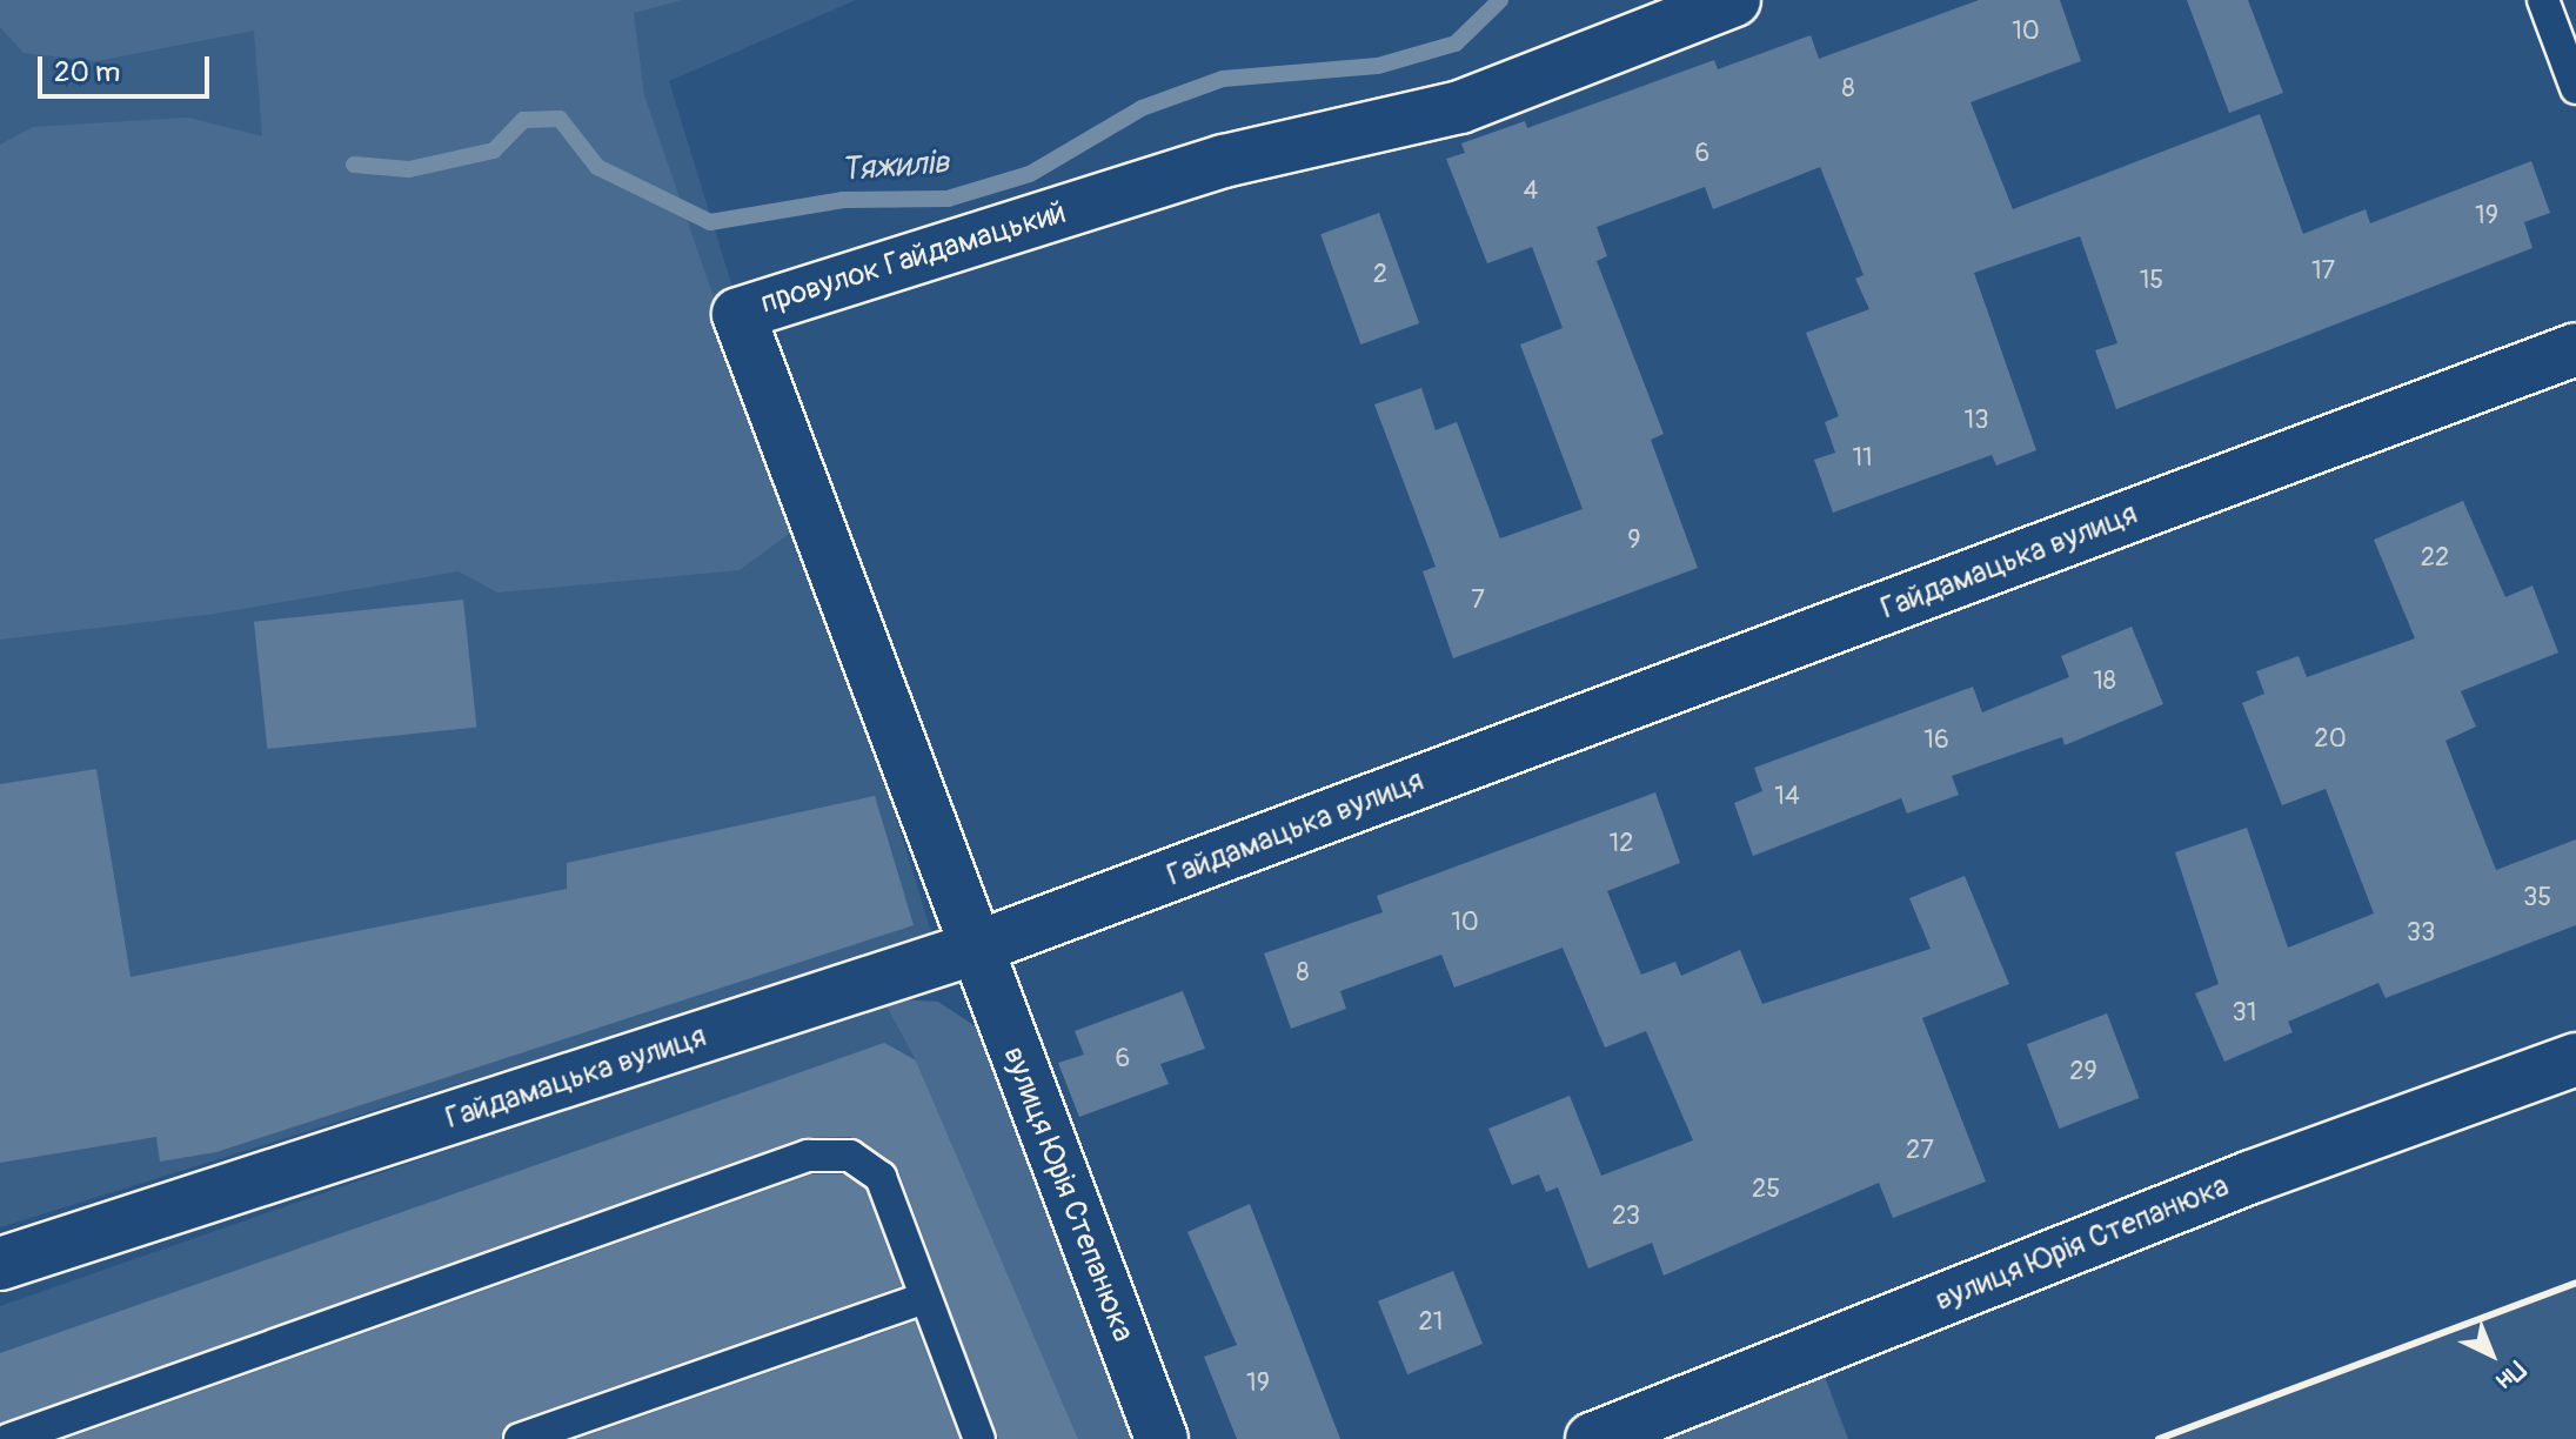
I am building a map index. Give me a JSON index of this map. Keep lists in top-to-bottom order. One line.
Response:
{"streets":{"street":["провулок Гайдамацький","Гайдамацька вулиця","вулиця Юрія Степанюка"]},"crossings":[["провулок Гайдамацький","Гайдамацька вулиця"],["провулок Гайдамацький","вулиця Юрія Степанюка"],["Гайдамацька вулиця","вулиця Юрія Степанюка"]],"water":["Тяжилів"],"house_numbers":["10","8","6","4","19","17","2","15","13","11","9","22","7","18","20","16","14","12","35","10","33","8","31","6","29","27","25","23","21","19"],"scale_bar":"20 m","north":"bottom right"}
